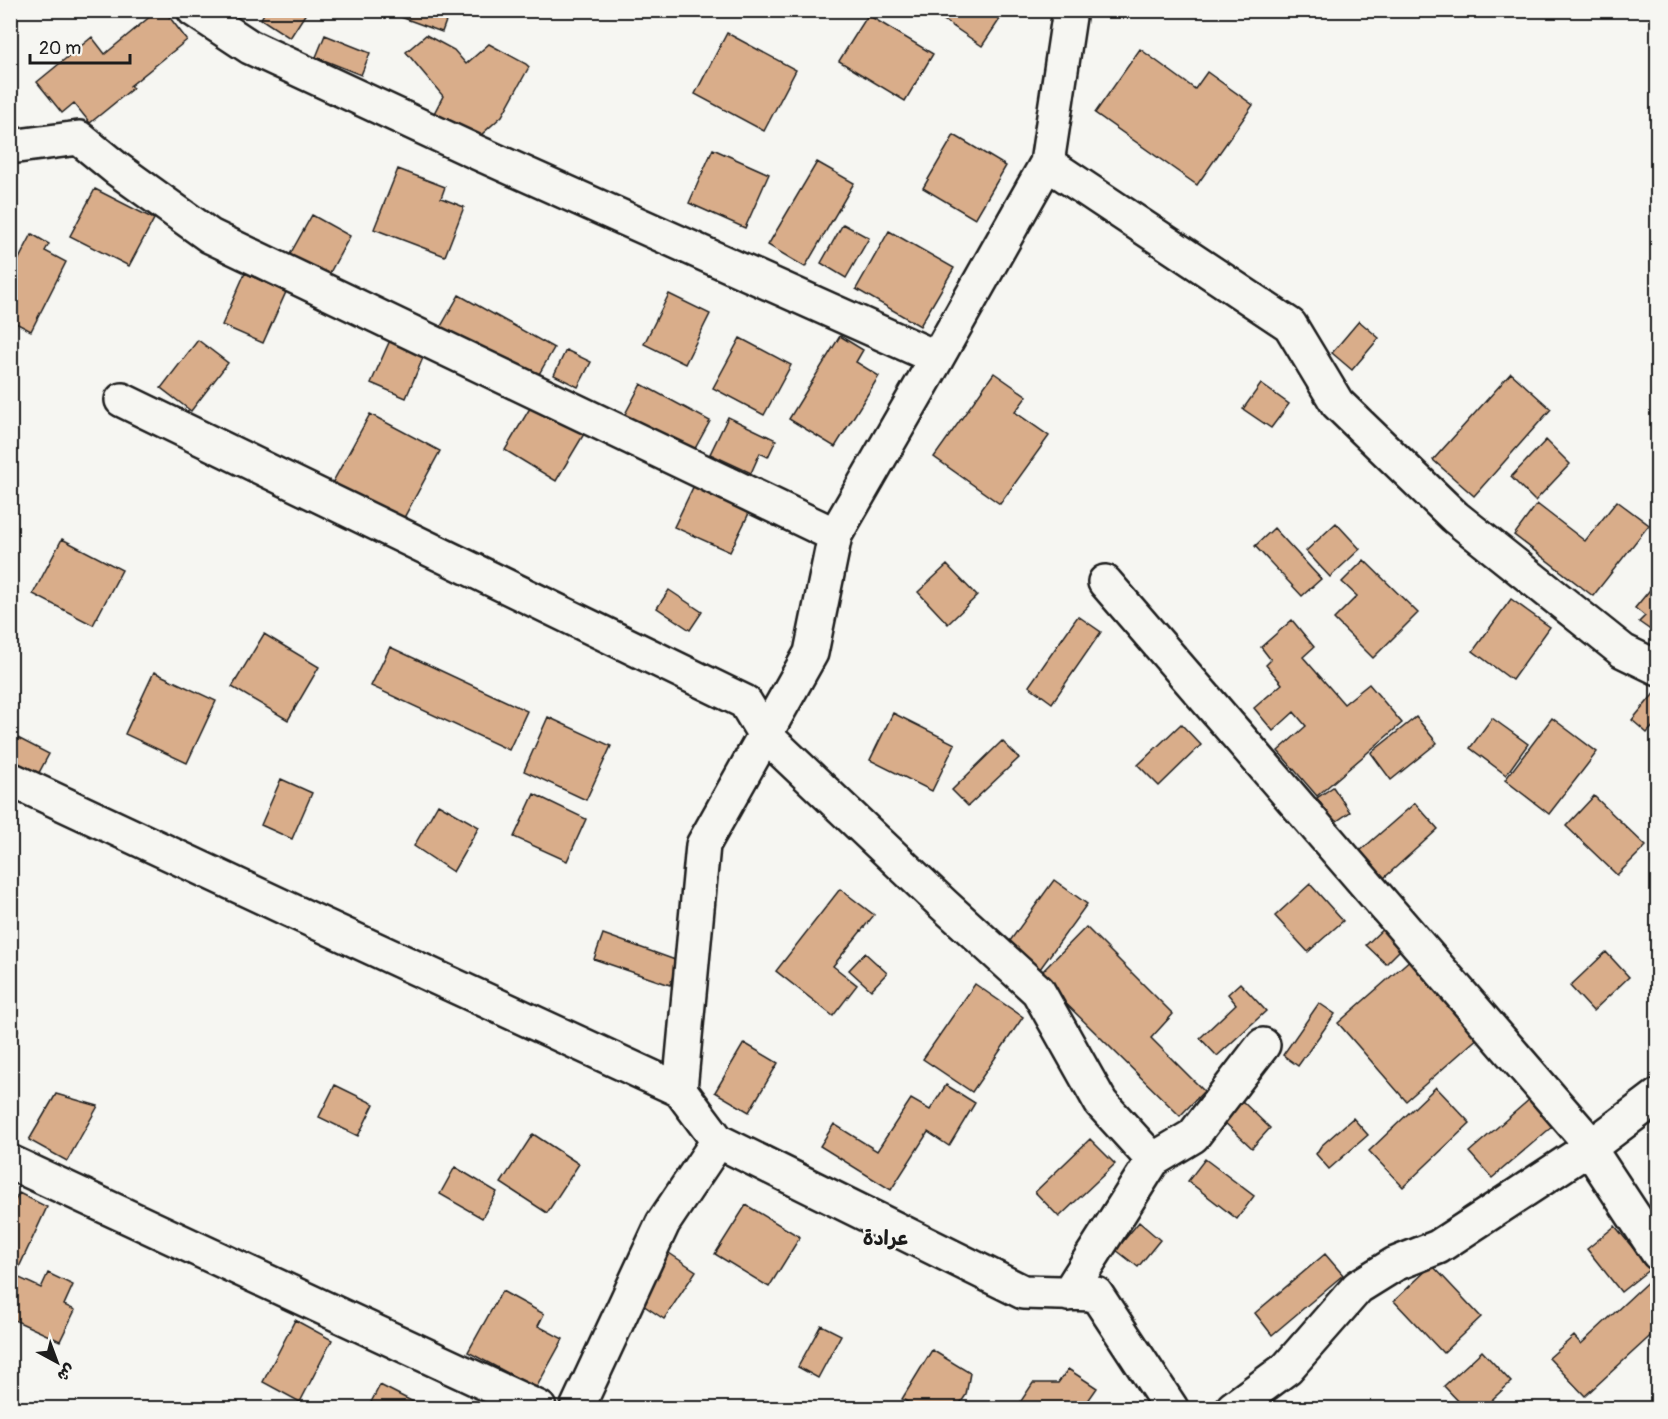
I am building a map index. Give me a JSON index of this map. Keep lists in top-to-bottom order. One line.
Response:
{"districts":["عرادة"],"scale_bar":"20 m","north":"bottom right"}
